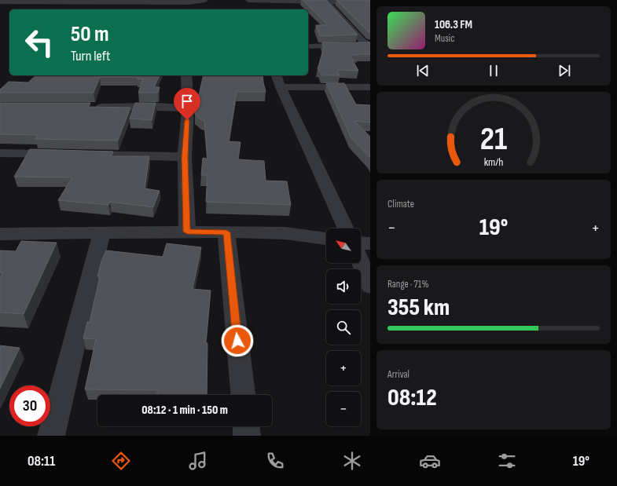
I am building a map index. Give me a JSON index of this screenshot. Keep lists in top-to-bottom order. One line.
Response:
{"north":"top left","page":{"turn":["50 m","Turn left"],"song":["106.3 FM","Music"],"tile":["Climate",["Range · 71%","355 km"],["Arrival","08:12"]],"heat":["−","19°","+"],"map_buttons":["+","−"],"limit":"30","trip":"08:12 · 1 min · 150 m","tabs":["08:11","19°"],"gauge":["21","km/h"]}}
